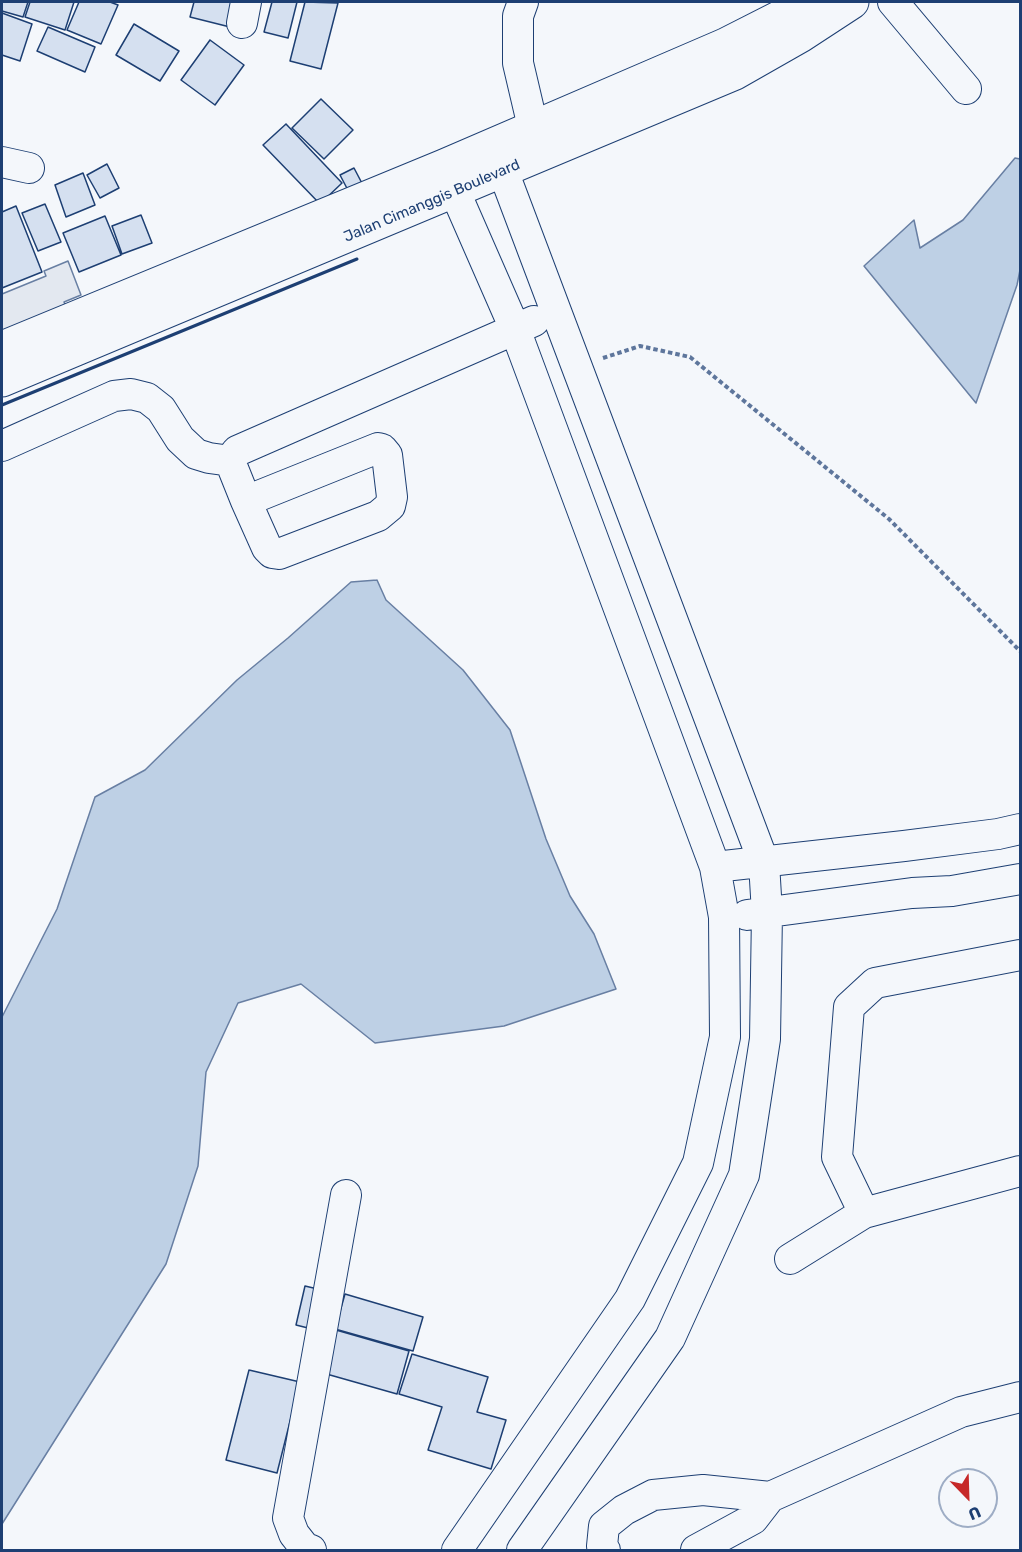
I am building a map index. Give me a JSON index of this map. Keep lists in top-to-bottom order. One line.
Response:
{"streets":{"main road":["Jalan Cimanggis Boulevard"]},"north":"bottom right"}
